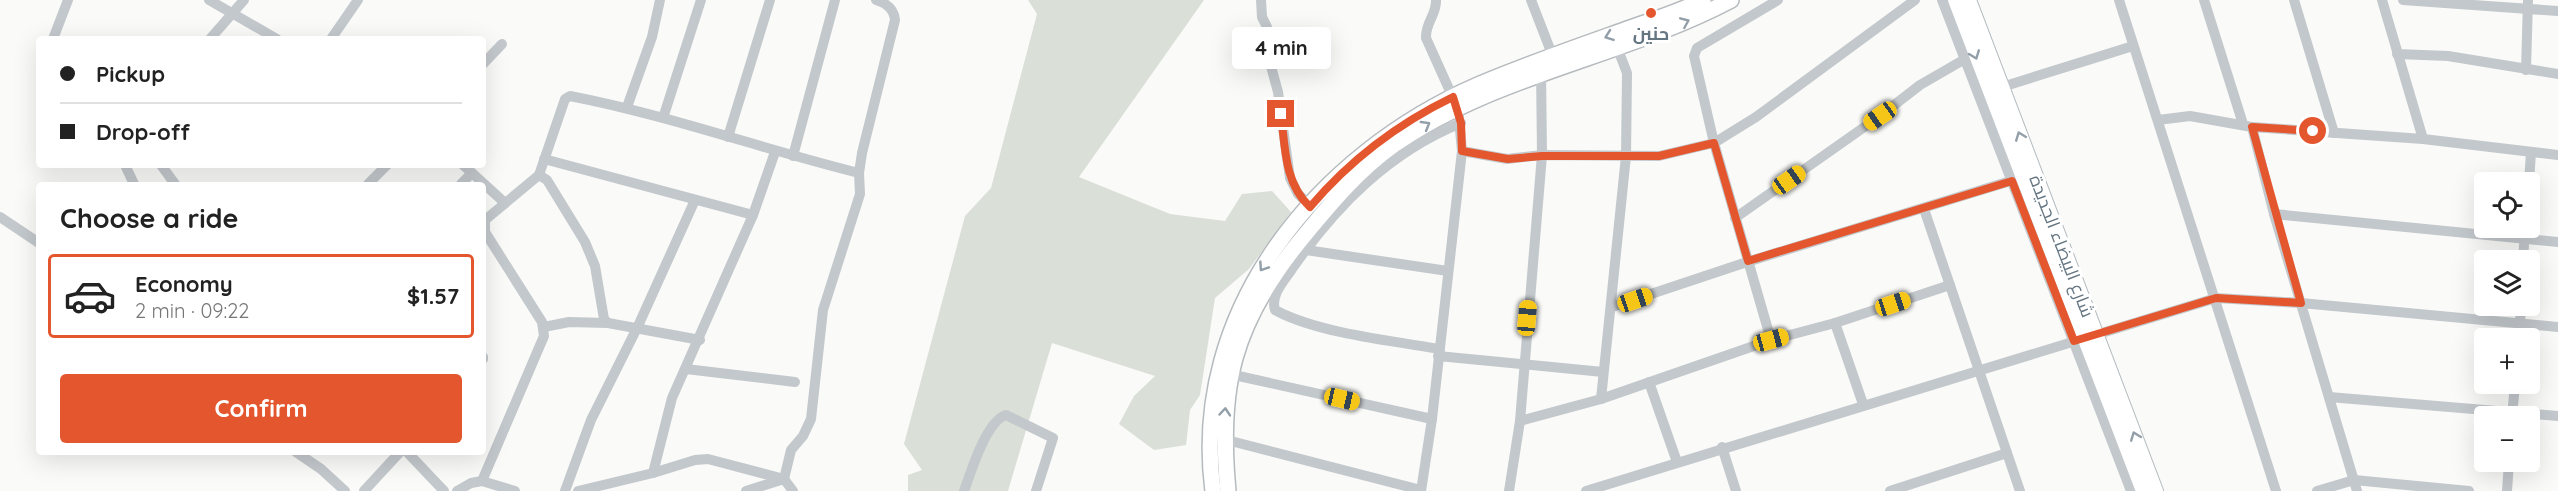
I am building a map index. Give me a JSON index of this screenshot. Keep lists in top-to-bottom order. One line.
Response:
{"streets":{"street":["شارع البيضاء الجديدة"]},"places":["حنين"],"page":{"bubble":"4 min","banner":["Pickup","Drop-off"],"map_buttons":["+","−"],"heading":"Choose a ride","list":[{"name":"Economy","note":"2 min · 09:22","value":"$1.57"}],"buttons":"Confirm"}}
